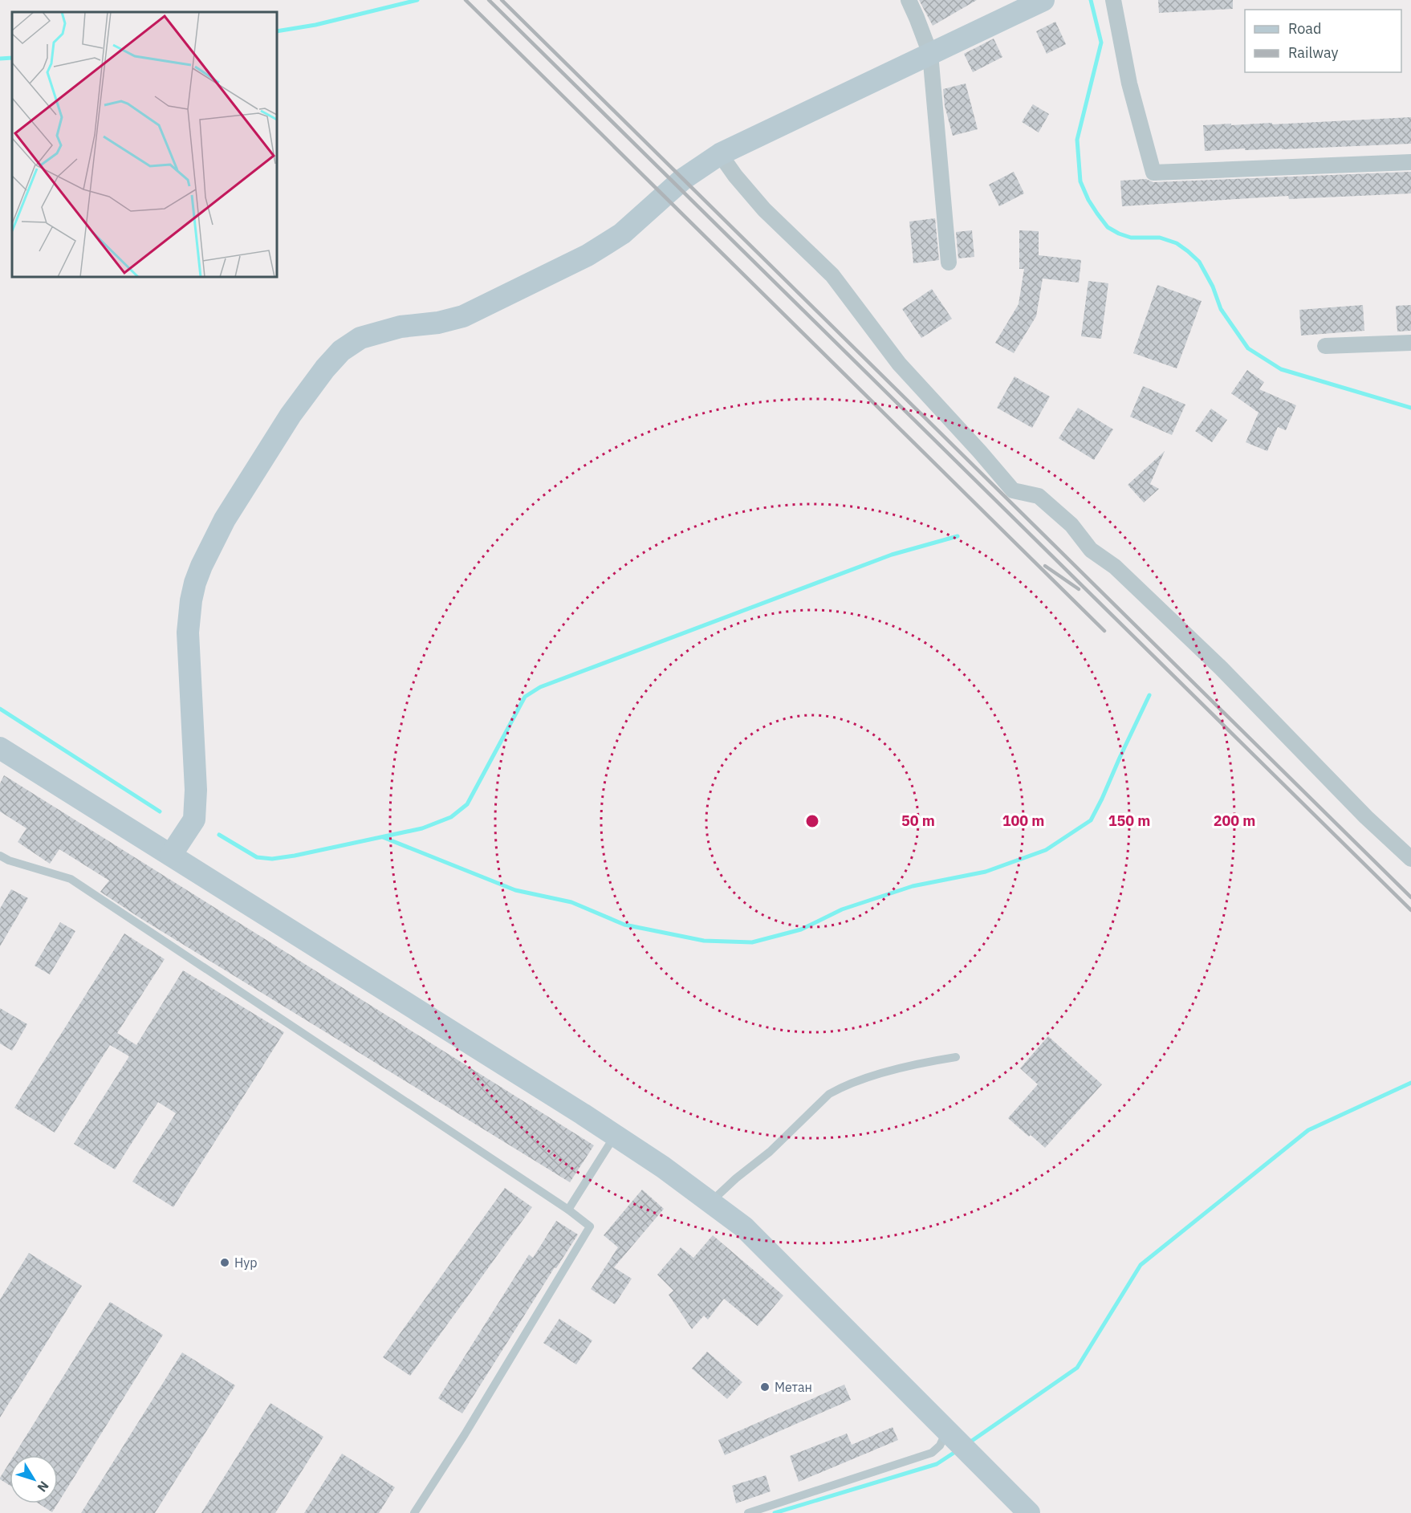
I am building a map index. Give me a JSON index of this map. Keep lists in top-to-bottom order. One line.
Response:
{"places":["Нур","Метан"],"legend":["Road","Railway"],"north":"bottom right","rings":["50 m","100 m","150 m","200 m"]}
